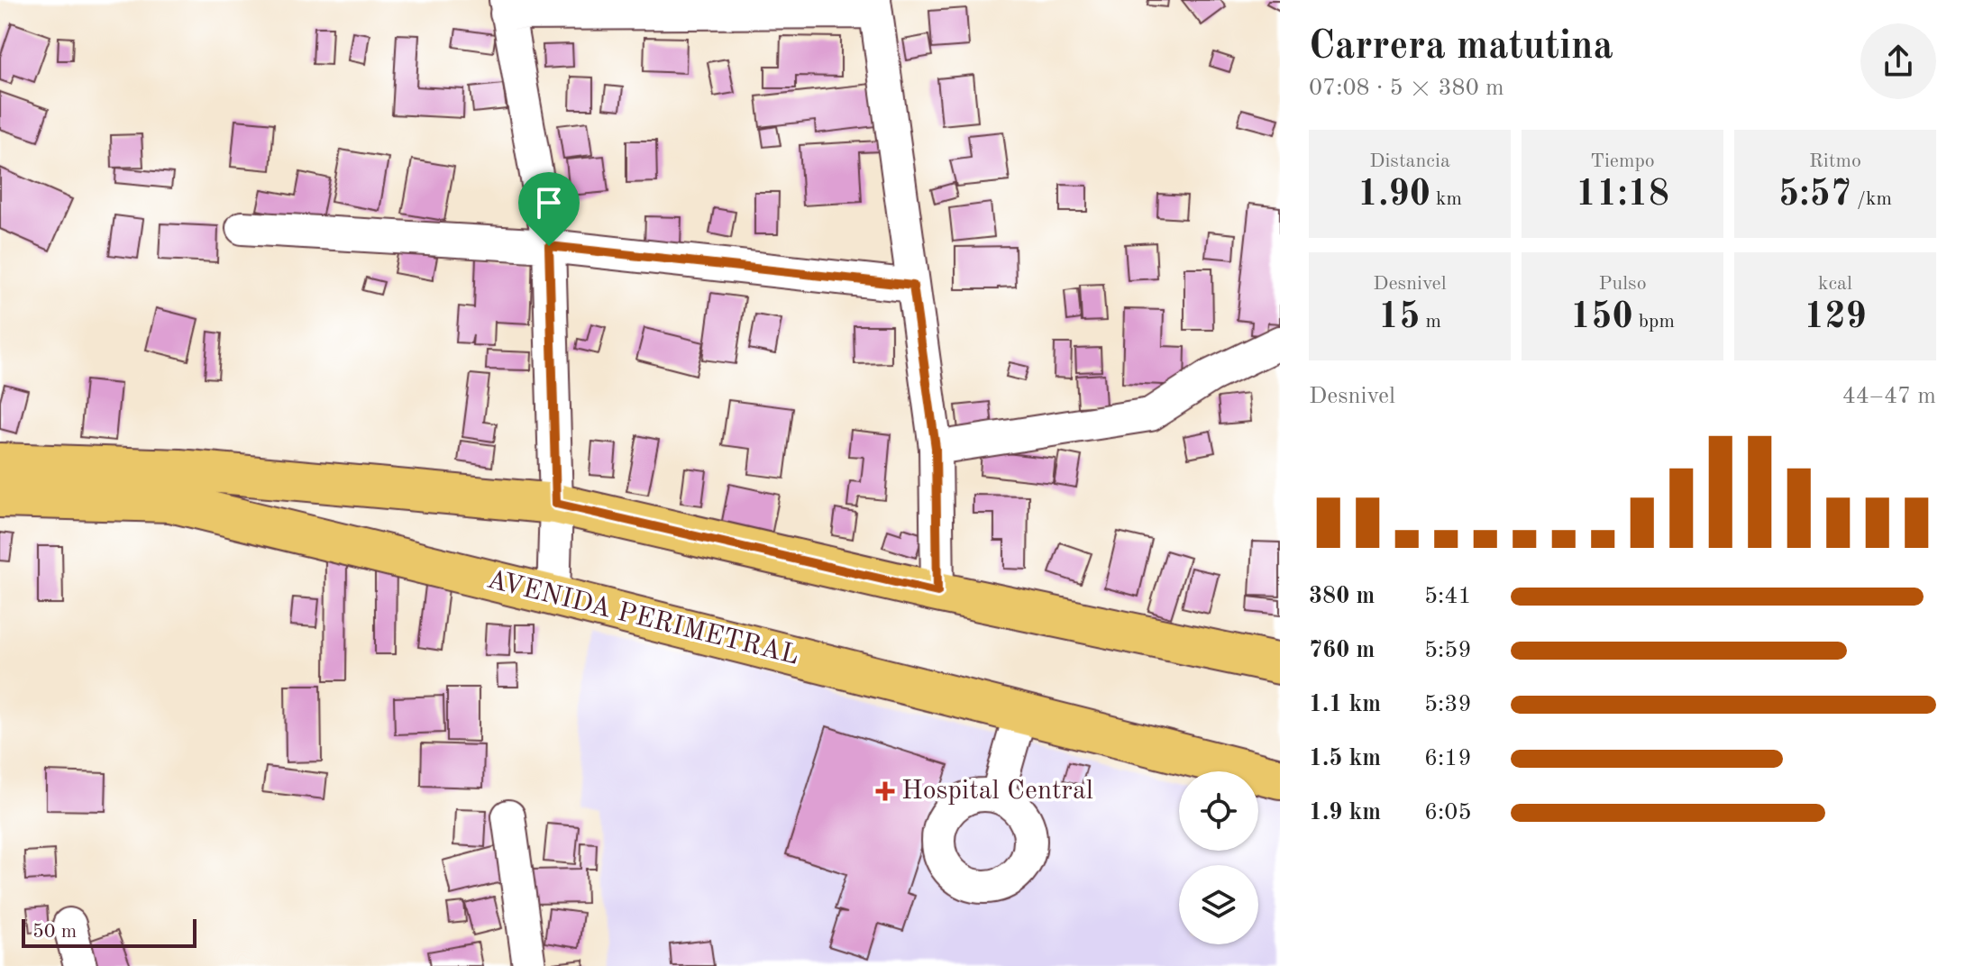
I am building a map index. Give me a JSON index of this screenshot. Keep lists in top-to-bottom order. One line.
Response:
{"streets":{"main road":["AVENIDA PERIMETRAL"]},"places":{"health":["Hospital Central"]},"scale_bar":"50 m","page":{"heading":["Carrera matutina","07:08 · 5 × 380 m"],"stats":[["Distancia","1.90 km"],["Tiempo","11:18"],["Ritmo","5:57 /km"],["Desnivel","15 m"],["Pulso","150 bpm"],["kcal","129"]],"chart":["Desnivel","44–47 m"],"list":[{"name":"380 m","note":"5:41"},{"name":"760 m","note":"5:59"},{"name":"1.1 km","note":"5:39"},{"name":"1.5 km","note":"6:19"},{"name":"1.9 km","note":"6:05"}],"scale":"50 m"}}
